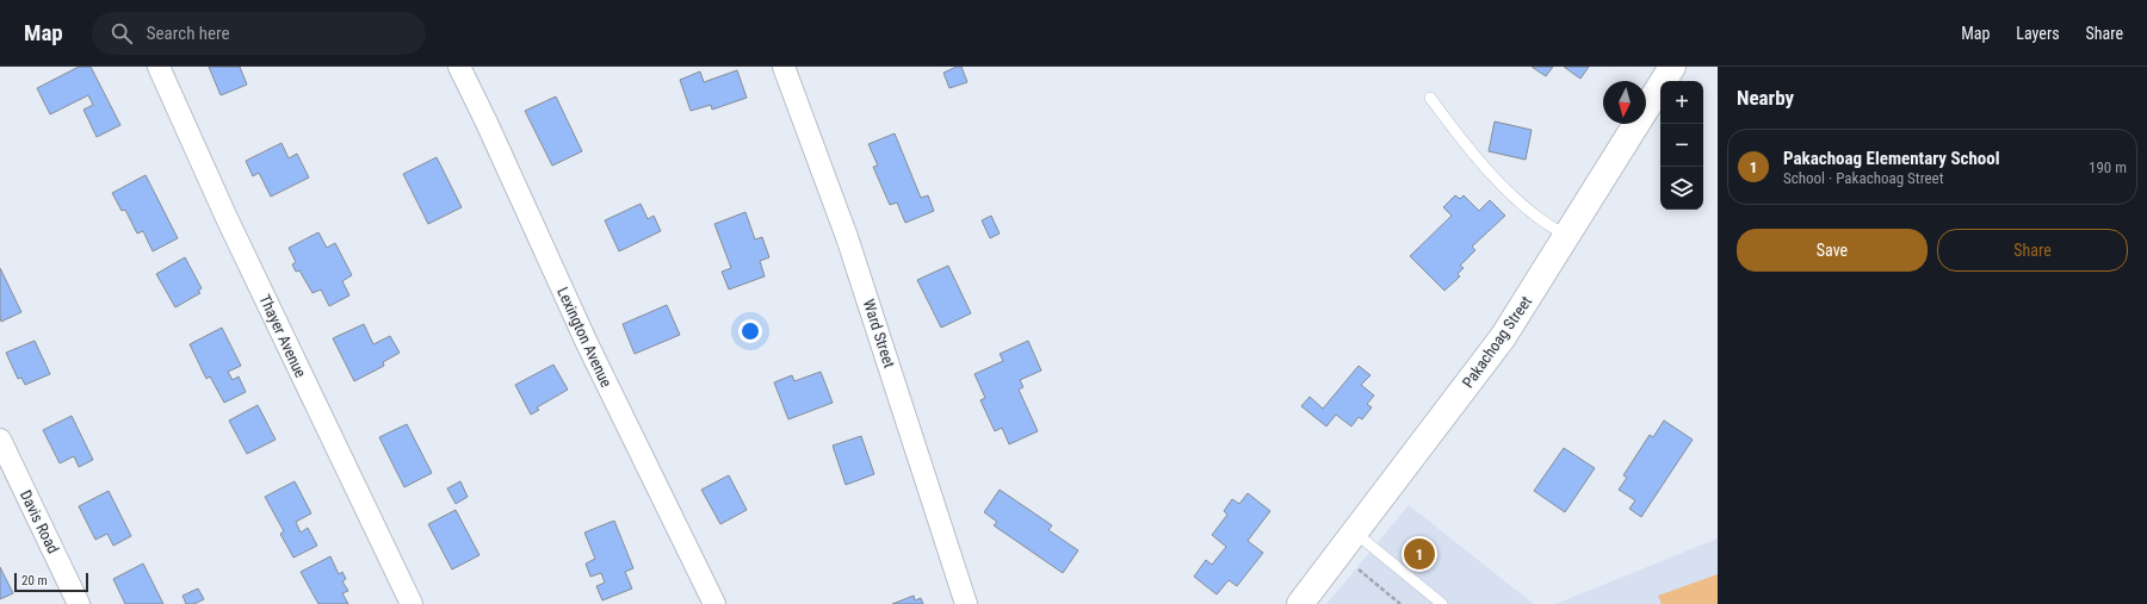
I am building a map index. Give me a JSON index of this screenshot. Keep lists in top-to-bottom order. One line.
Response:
{"streets":{"street":["Ward Street","Thayer Avenue","Lexington Avenue","Pakachoag Street","Davis Road"]},"scale_bar":"20 m","north":"bottom","page":{"header":"Map","search":"Search here","nav":["Map","Layers","Share"],"heading":"Nearby","map_buttons":["+","−"],"list":[{"mark":"1","name":"Pakachoag Elementary School","note":"School · Pakachoag Street","value":"190 m"}],"buttons":["Save","Share"],"pins":"1","scale":"20 m"}}
